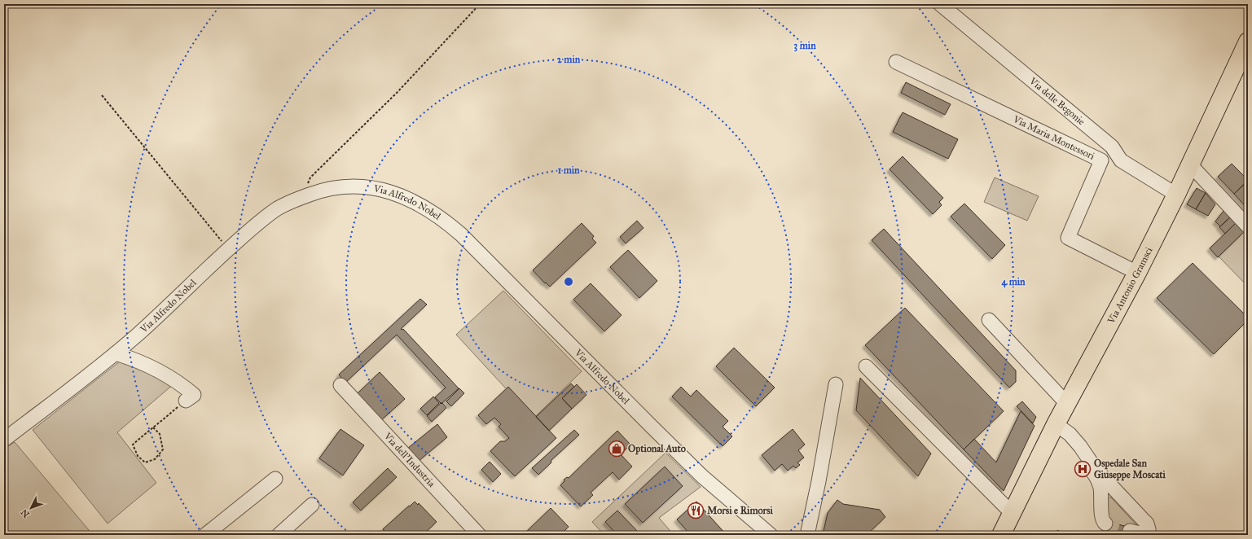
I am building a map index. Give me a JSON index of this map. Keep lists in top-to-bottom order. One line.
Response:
{"streets":{"main road":["Via Antonio Gramsci"],"street":["Via delle Begonie","Via Maria Montessori","Via Alfredo Nobel","Via dell'Industria"]},"crossings":[["Via delle Begonie","Via Antonio Gramsci"],["Via Maria Montessori","Via Antonio Gramsci"]],"places":{"shop":["Optional Auto"],"hospital":["Ospedale San Giuseppe Moscati"],"restaurant":["Morsi e Rimorsi"]},"north":"bottom left","rings":["3 min","2 min","1 min","4 min"]}
